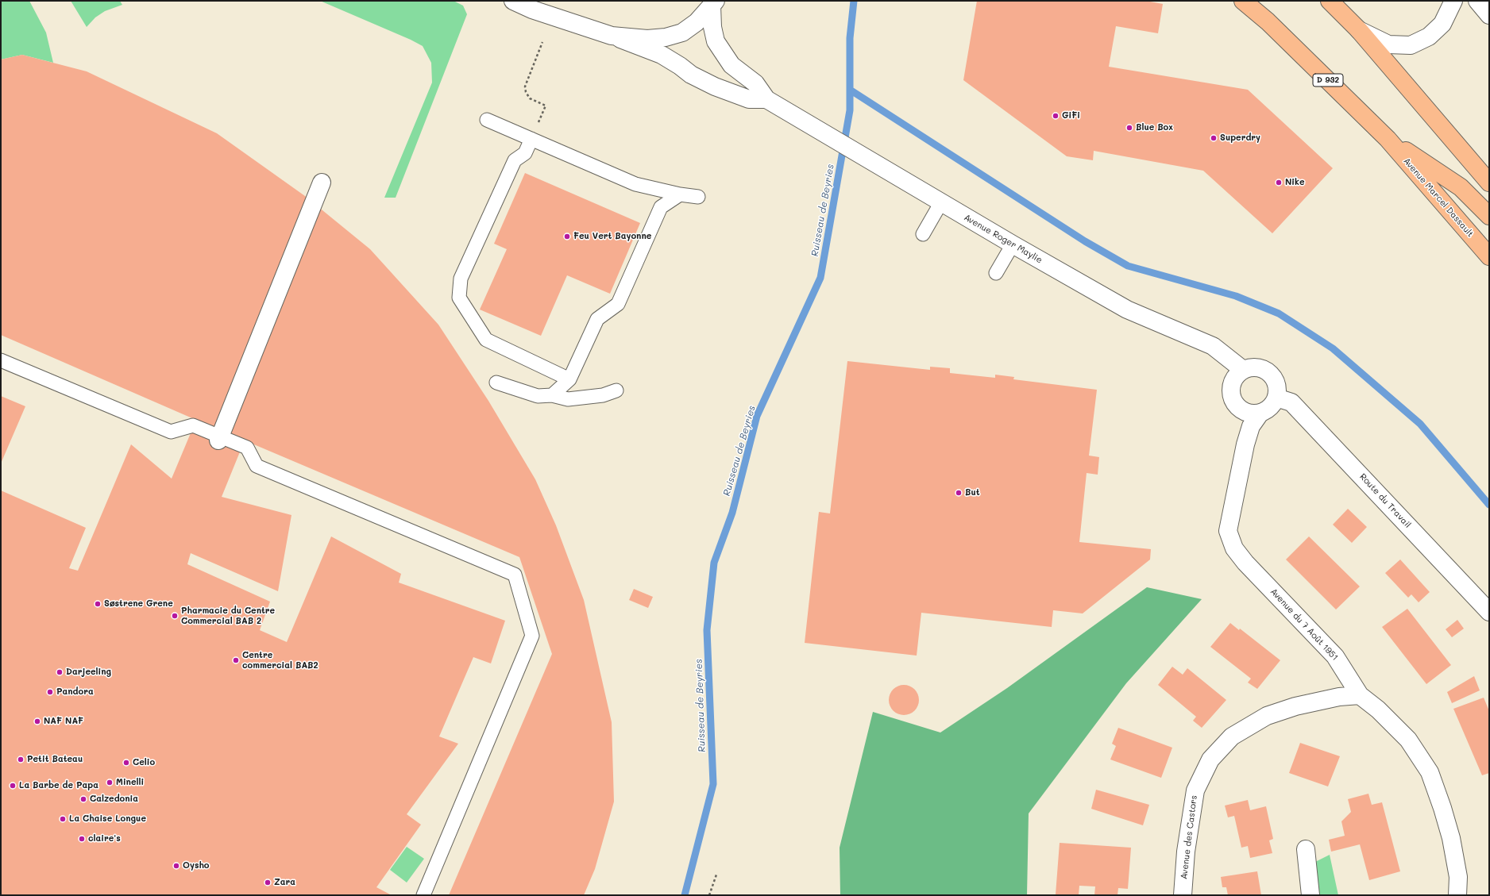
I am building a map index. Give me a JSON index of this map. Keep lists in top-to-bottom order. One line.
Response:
{"streets":{"main road":["D 932","Avenue Marcel Dassault"],"street":["Avenue Roger Maylie","Route du Travail","Avenue du 7 Août 1951","Avenue des Castors"]},"crossings":[["Avenue Roger Maylie","Route du Travail"],["Avenue Roger Maylie","Avenue du 7 Août 1951"],["Route du Travail","Avenue du 7 Août 1951"],["Avenue du 7 Août 1951","Avenue des Castors"]],"water":["Ruisseau de Beyries"],"places":["GiFi","Blue Box","Superdry","Nike","Feu Vert Bayonne","But","Søstrene Grene","Pharmacie du Centre Commercial BAB 2","Centre commercial BAB2","Darjeeling","Pandora","NAF NAF","Petit Bateau","Celio","Minelli","La Barbe de Papa","Calzedonia","La Chaise Longue","claire's","Oysho","Zara"]}
